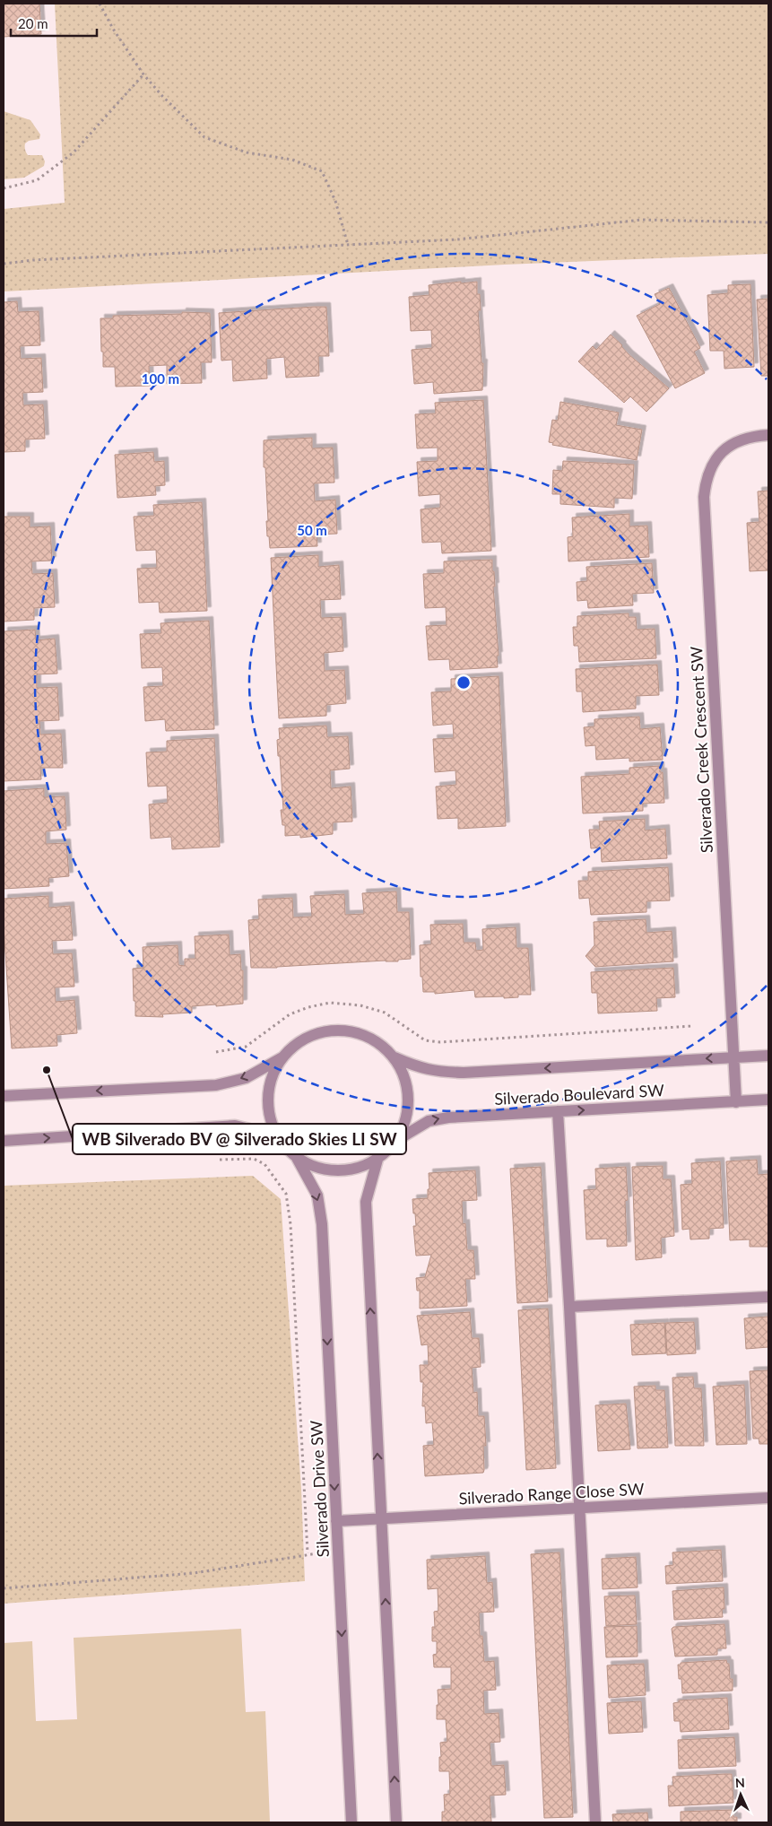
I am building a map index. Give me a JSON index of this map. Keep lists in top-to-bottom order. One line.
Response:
{"streets":{"street":["Silverado Creek Crescent SW","Silverado Boulevard SW","Silverado Drive SW","Silverado Range Close SW"]},"crossings":[["Silverado Creek Crescent SW","Silverado Boulevard SW"],["Silverado Boulevard SW","Silverado Drive SW"],["Silverado Drive SW","Silverado Range Close SW"]],"places":["WB Silverado BV @ Silverado Skies LI SW"],"scale_bar":"20 m","north":"top","rings":["100 m","50 m"]}
